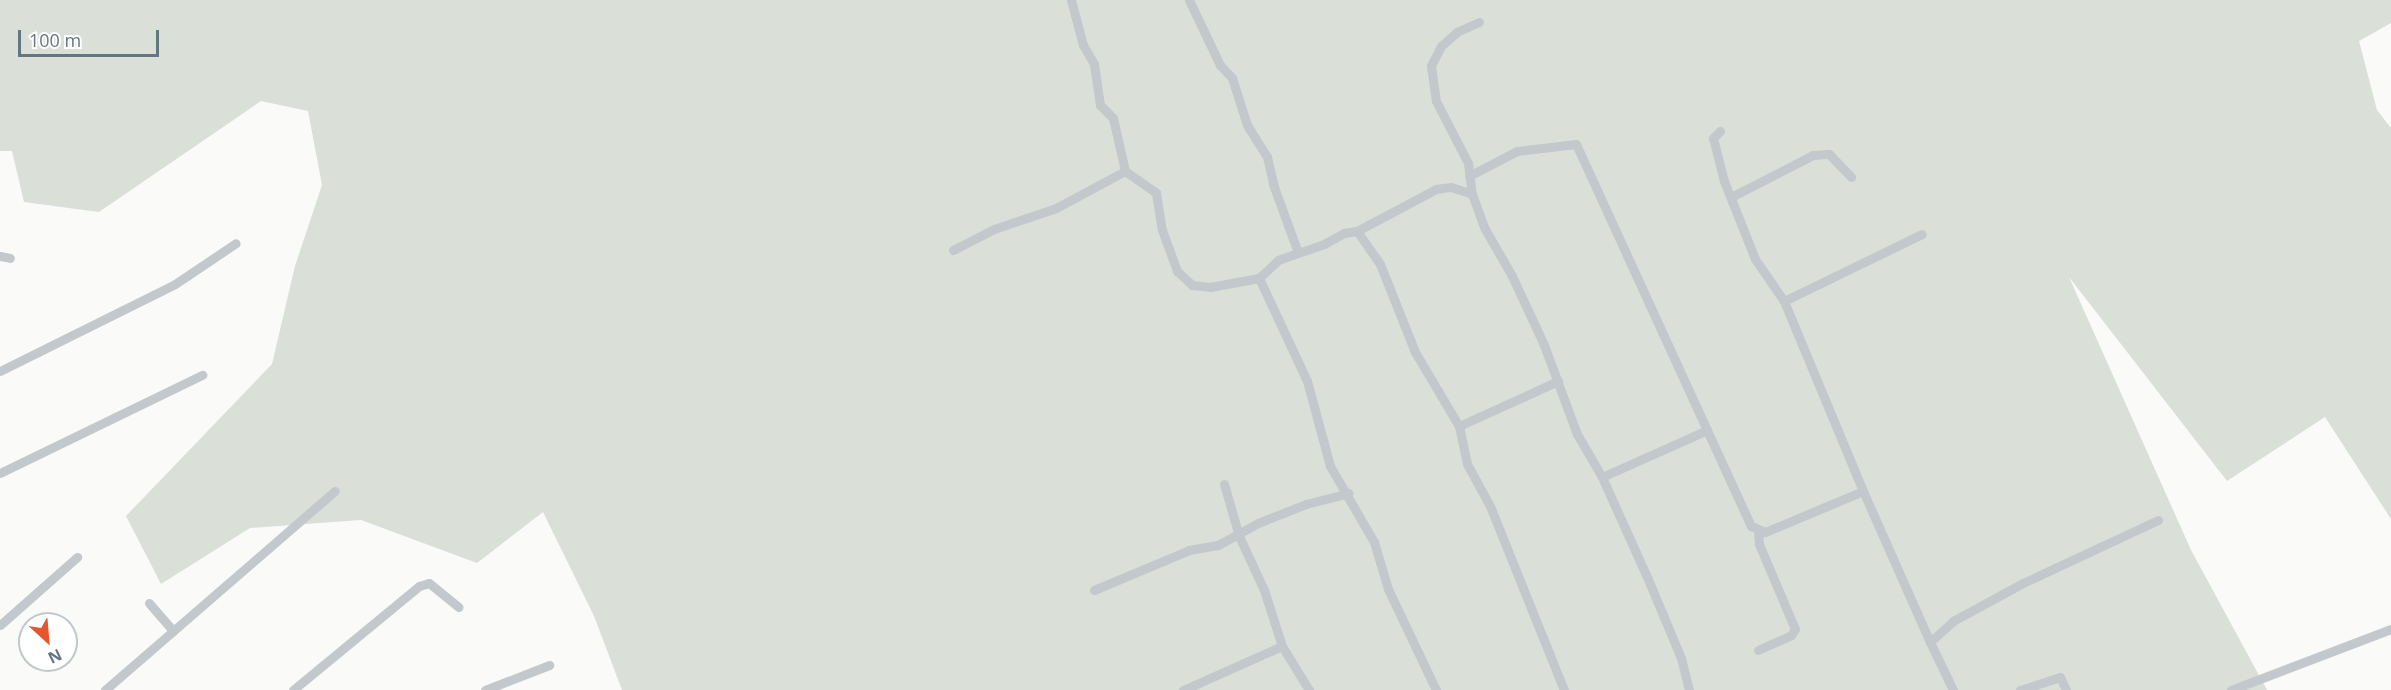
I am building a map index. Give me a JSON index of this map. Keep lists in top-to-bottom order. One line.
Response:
{"scale_bar":"100 m","north":"bottom right"}
